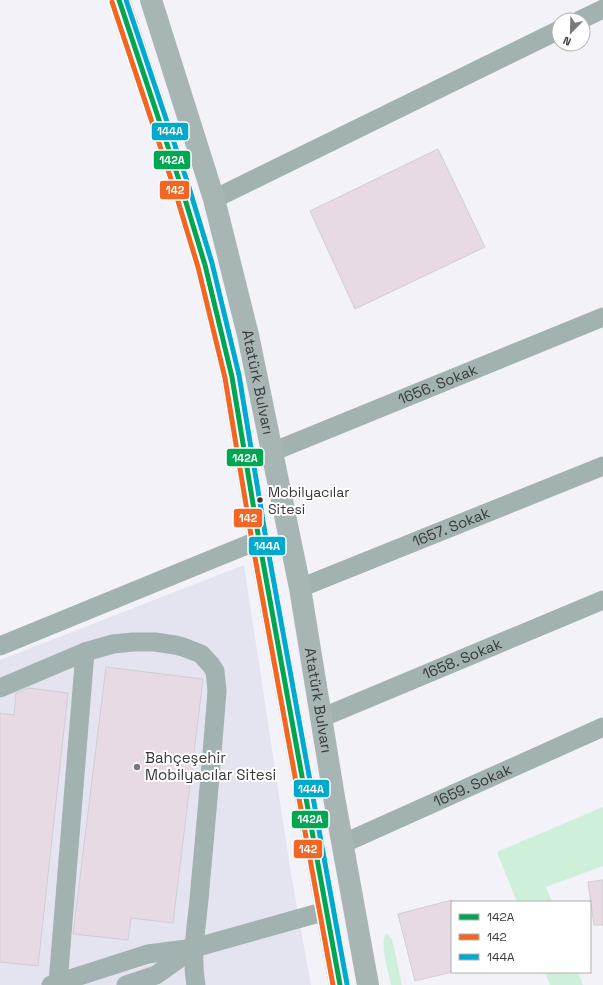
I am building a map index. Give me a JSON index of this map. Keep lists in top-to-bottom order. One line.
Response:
{"streets":{"main road":["Atatürk Bulvarı"],"street":["1656. Sokak","1657. Sokak","1658. Sokak","1659. Sokak"]},"crossings":[["Atatürk Bulvarı","1656. Sokak"],["Atatürk Bulvarı","1657. Sokak"],["Atatürk Bulvarı","1658. Sokak"],["Atatürk Bulvarı","1659. Sokak"]],"places":["Mobilyacılar Sitesi","Bahçeşehir Mobilyacılar Sitesi"],"lines":["transit line 142A","transit line 144A","transit line 142"],"legend":["142A","142","144A"],"north":"bottom left"}
